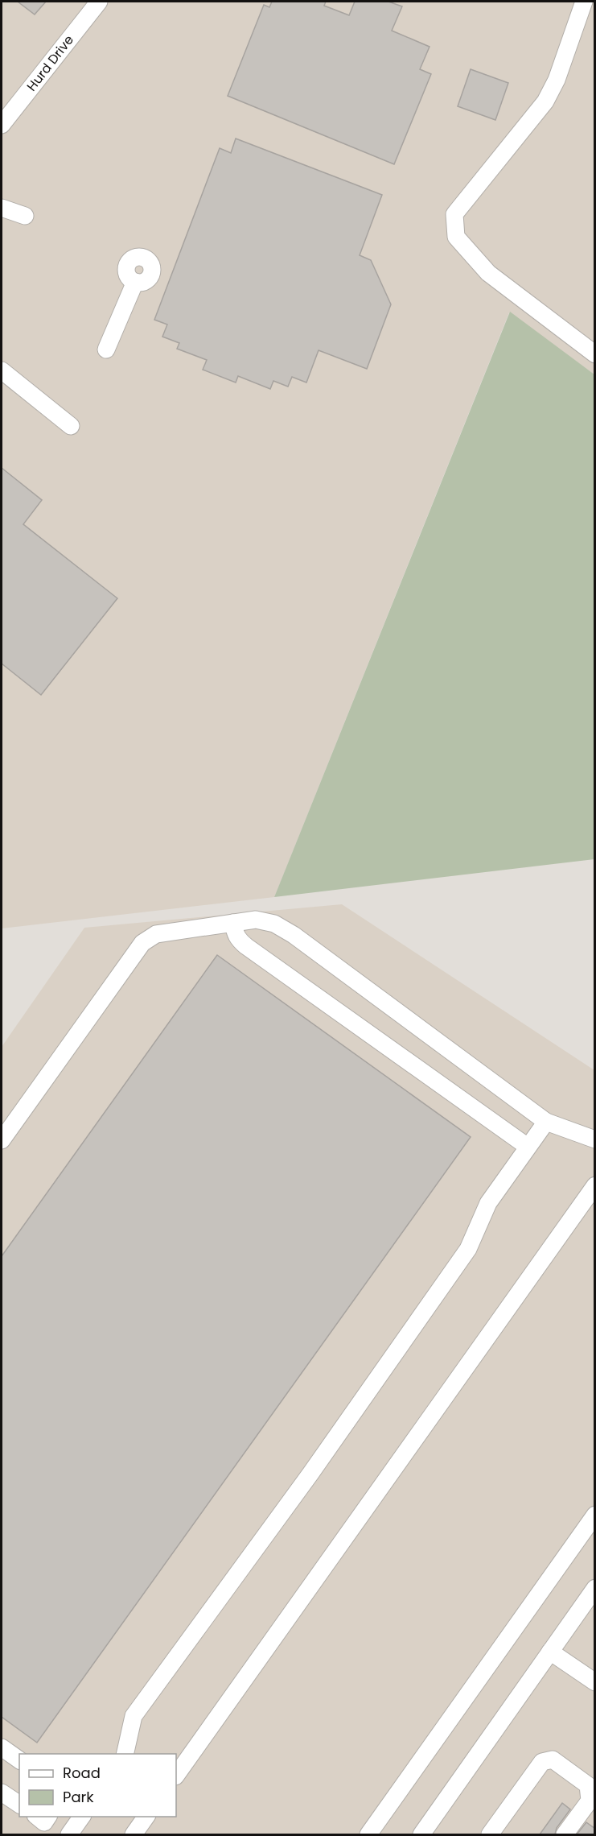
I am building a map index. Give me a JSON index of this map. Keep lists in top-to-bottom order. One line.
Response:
{"streets":{"street":["Hurd Drive"]},"legend":["Road","Park"]}
